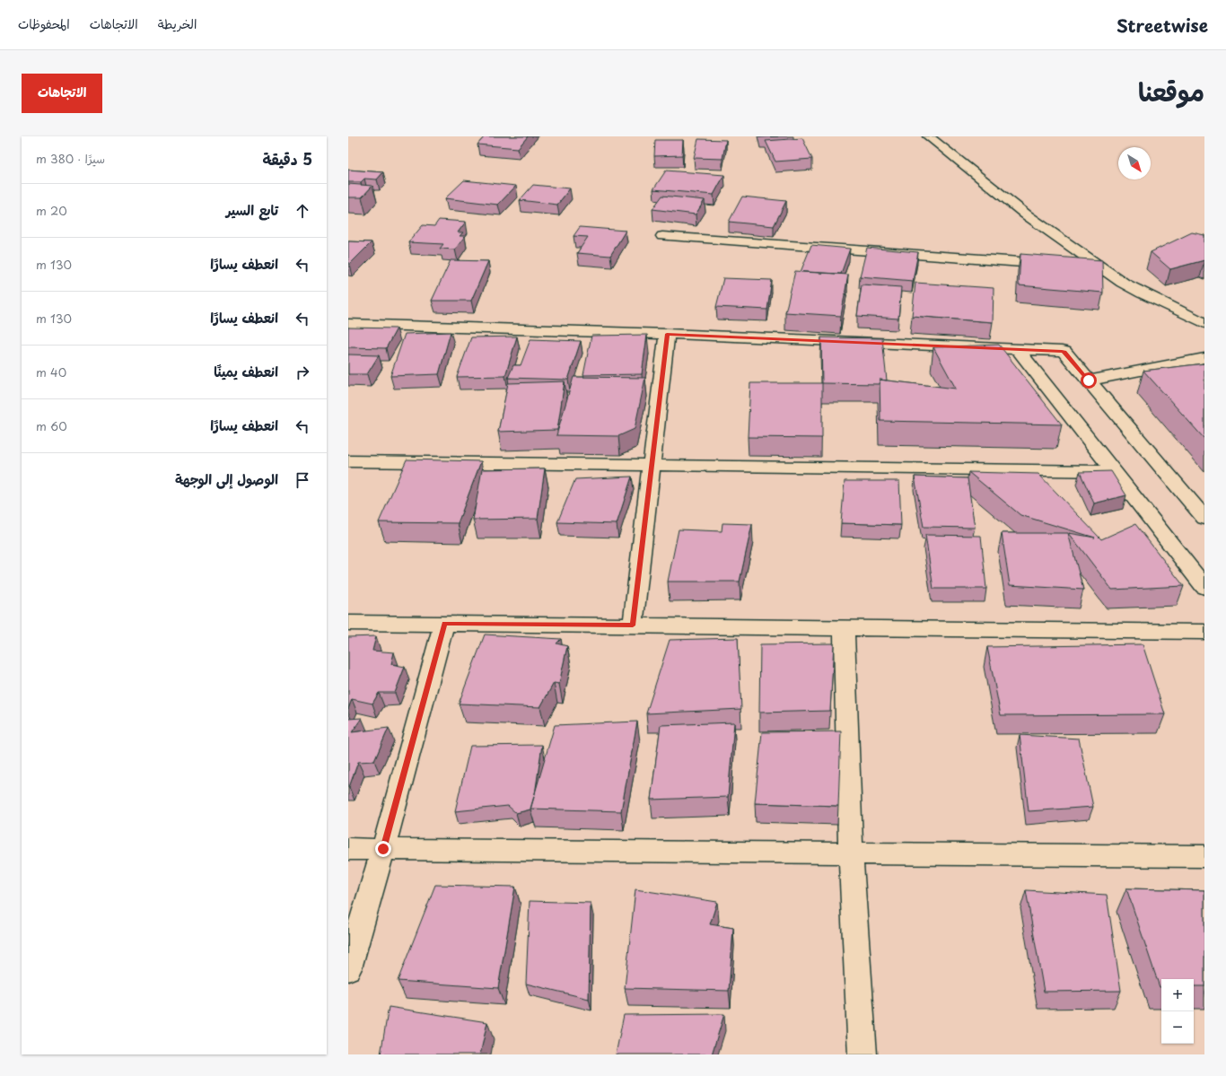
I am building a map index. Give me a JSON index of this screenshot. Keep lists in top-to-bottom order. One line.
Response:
{"north":"bottom right","page":{"header":"Streetwise","nav":["الخريطة","الاتجاهات","المحفوظات"],"title":"موقعنا","buttons":"الاتجاهات","heading":["5 دقيقة","سيرًا · 380 m"],"list":[["تابع السير","20 m"],["انعطف يسارًا","130 m"],["انعطف يسارًا","130 m"],["انعطف يمينًا","40 m"],["انعطف يسارًا","60 m"],"الوصول إلى الوجهة"],"map_buttons":["+","−"]}}
